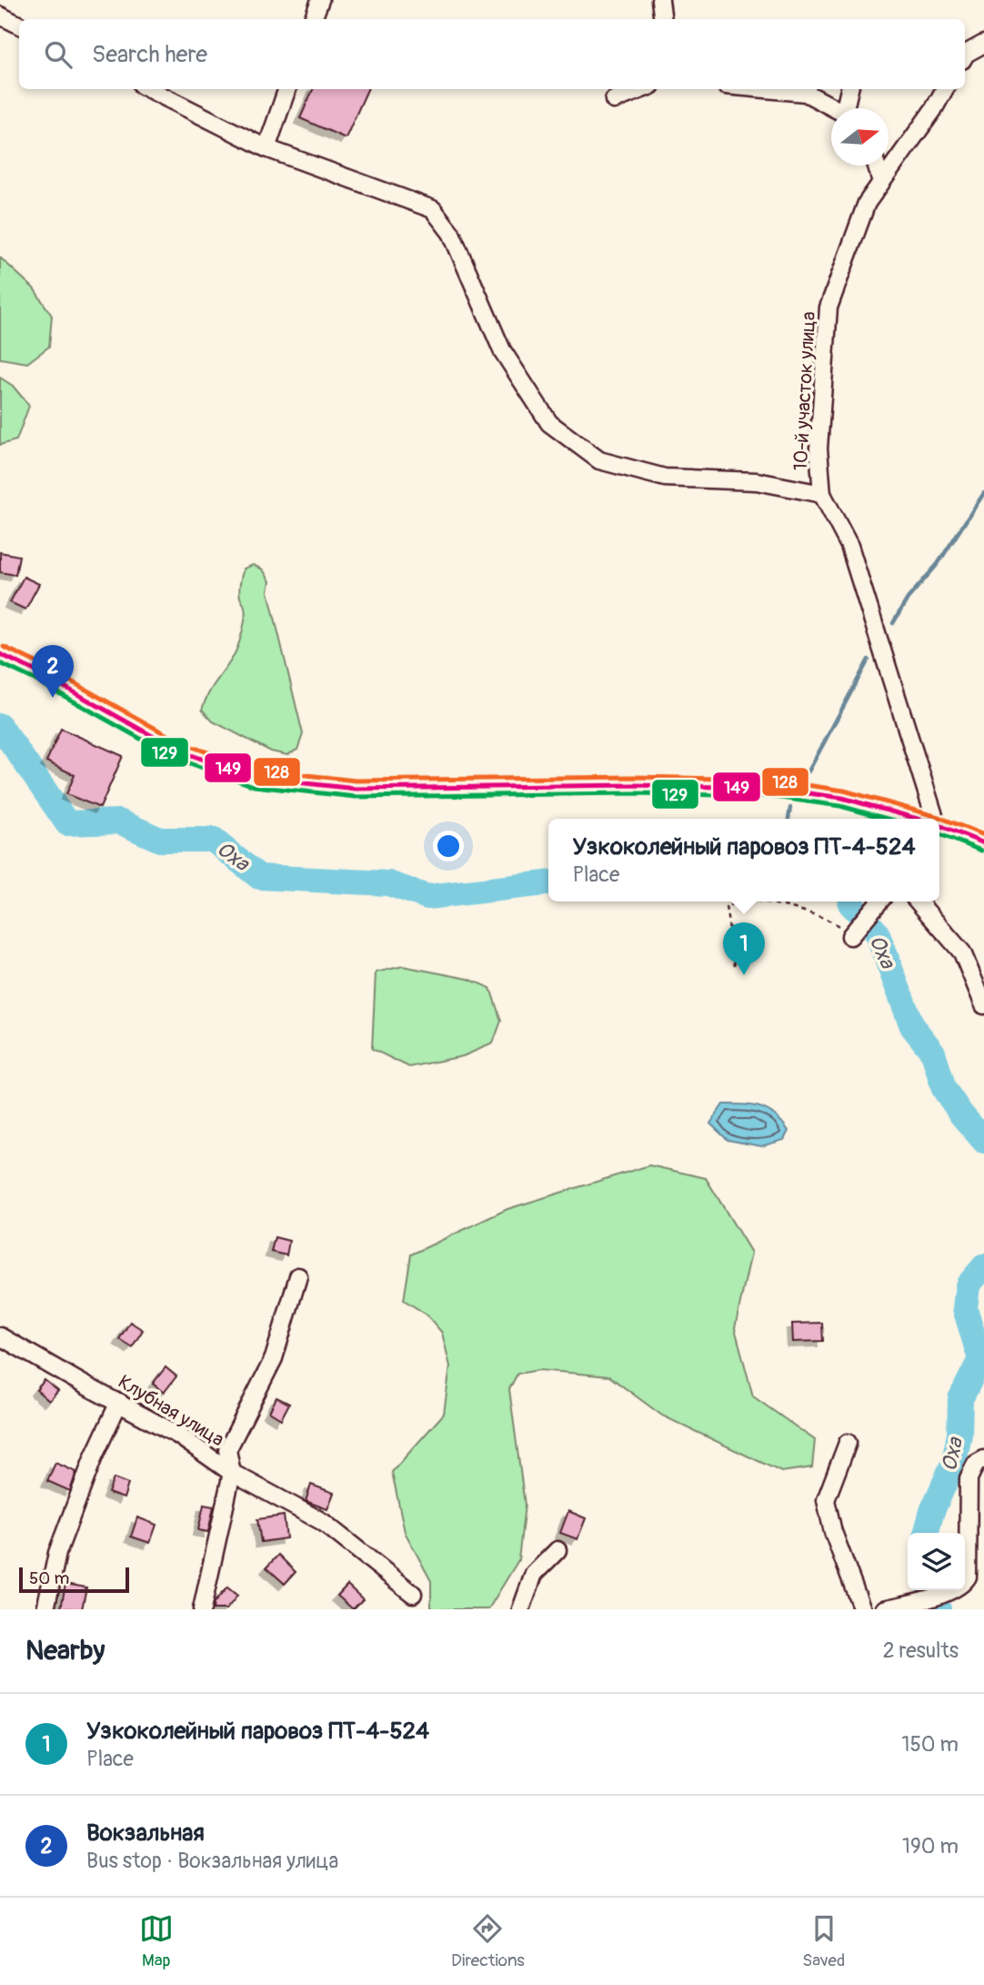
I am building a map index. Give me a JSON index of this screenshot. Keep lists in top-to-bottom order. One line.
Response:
{"streets":{"street":["10-й участок улица","Клубная улица"]},"water":["Оха"],"lines":["transit line 128","transit line 149","transit line 129"],"scale_bar":"50 m","north":"right","page":{"search":"Search here","pins":["2","1"],"popup":["Узкоколейный паровоз ПТ-4-524","Place"],"scale":"50 m","heading":["Nearby","2 results"],"list":[{"mark":"1","name":"Узкоколейный паровоз ПТ-4-524","note":"Place","value":"150 m"},{"mark":"2","name":"Вокзальная","note":"Bus stop · Вокзальная улица","value":"190 m"}],"nav":["Map","Directions","Saved"]}}
